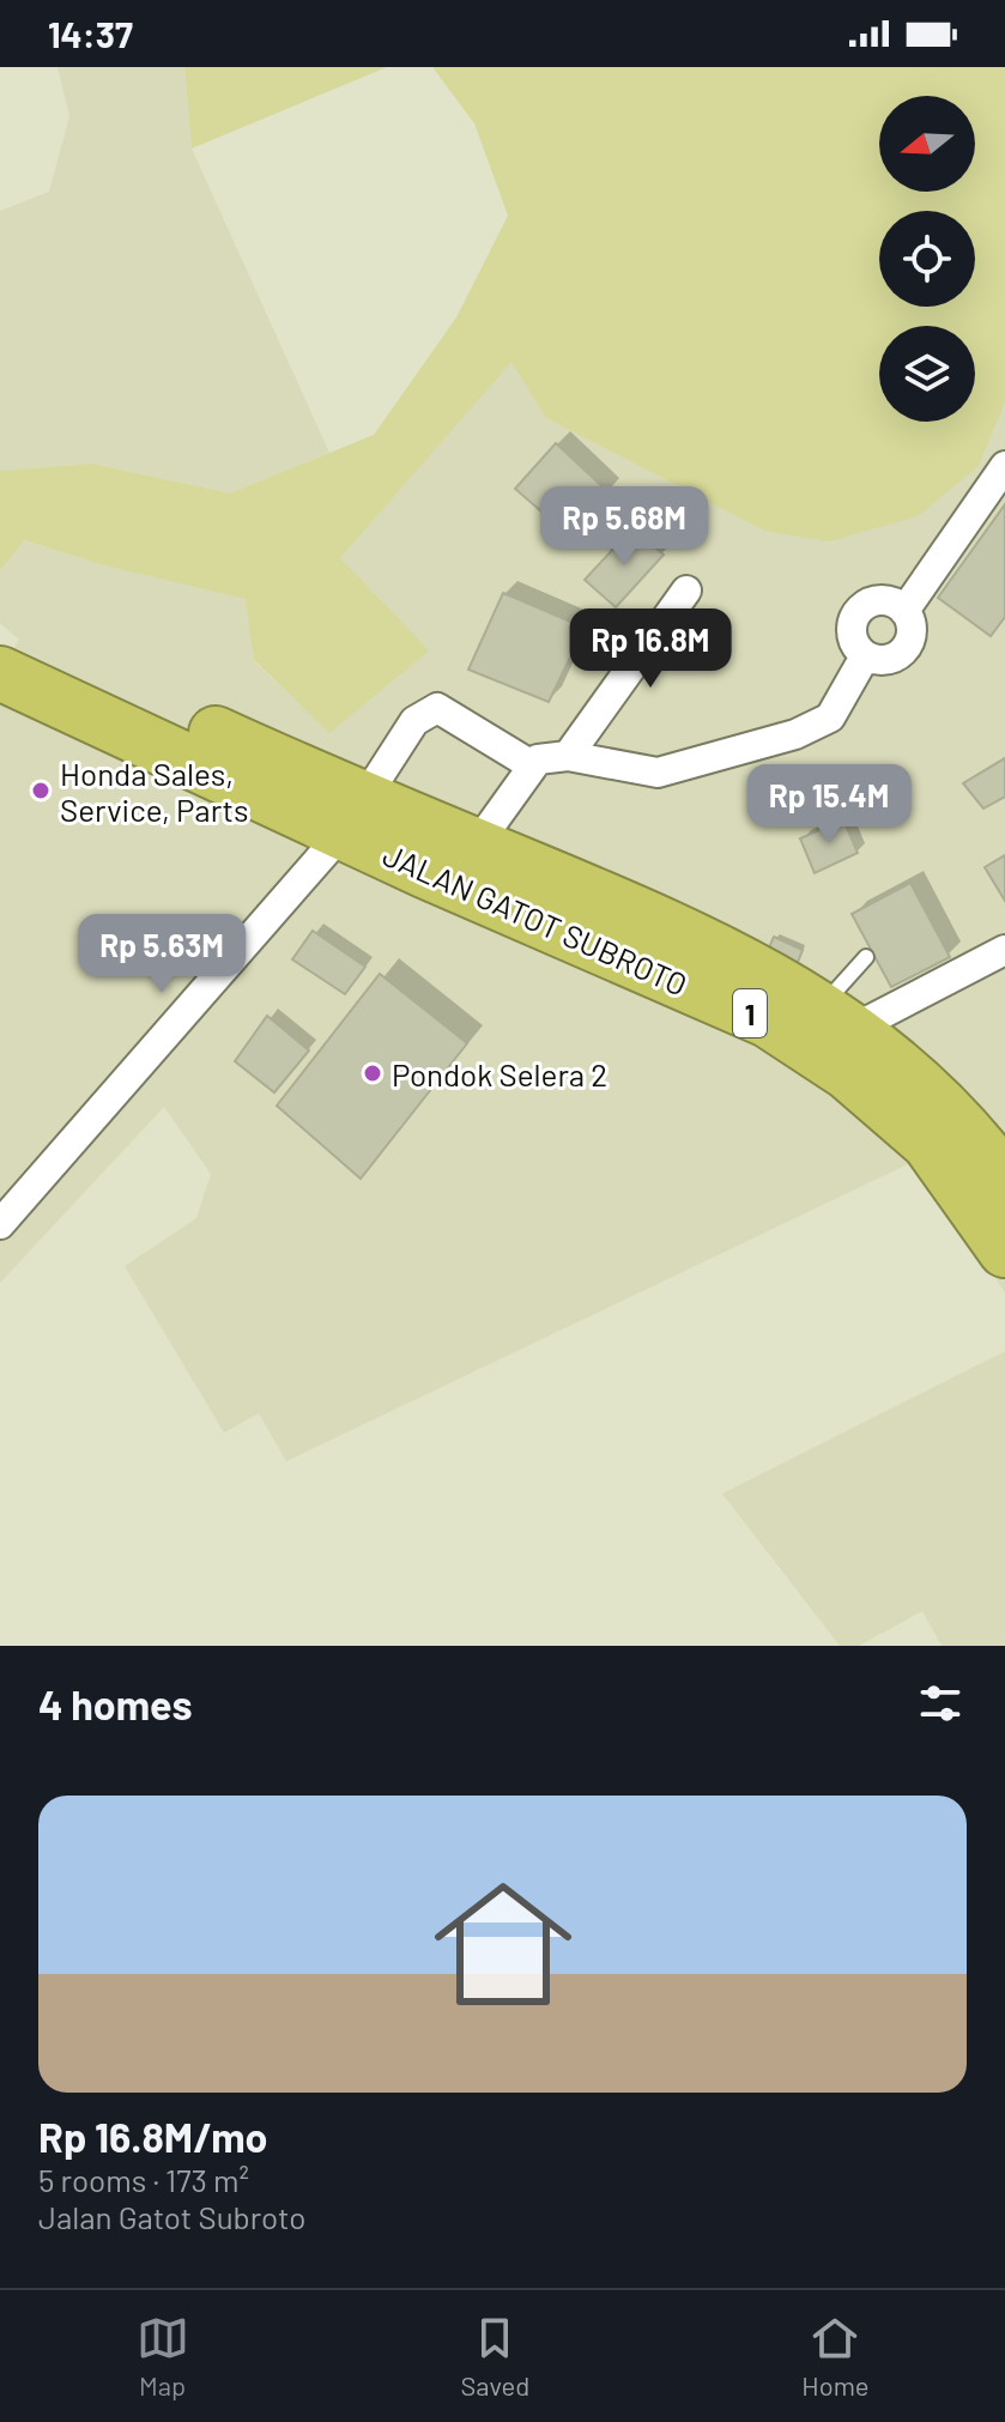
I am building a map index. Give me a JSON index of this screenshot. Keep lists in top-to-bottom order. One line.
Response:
{"streets":{"highway":["JALAN GATOT SUBROTO","1"]},"places":["Honda Sales, Service, Parts","Pondok Selera 2"],"north":"left","page":{"status":"14:37","price":["Rp 5.68M","Rp 16.8M","Rp 15.4M","Rp 5.63M"],"heading":"4 homes","list":[{"name":"Rp 16.8M/mo","note":"5 rooms · 173 m² · Jalan Gatot Subroto"}],"tabs":["Map","Saved","Home"]}}
